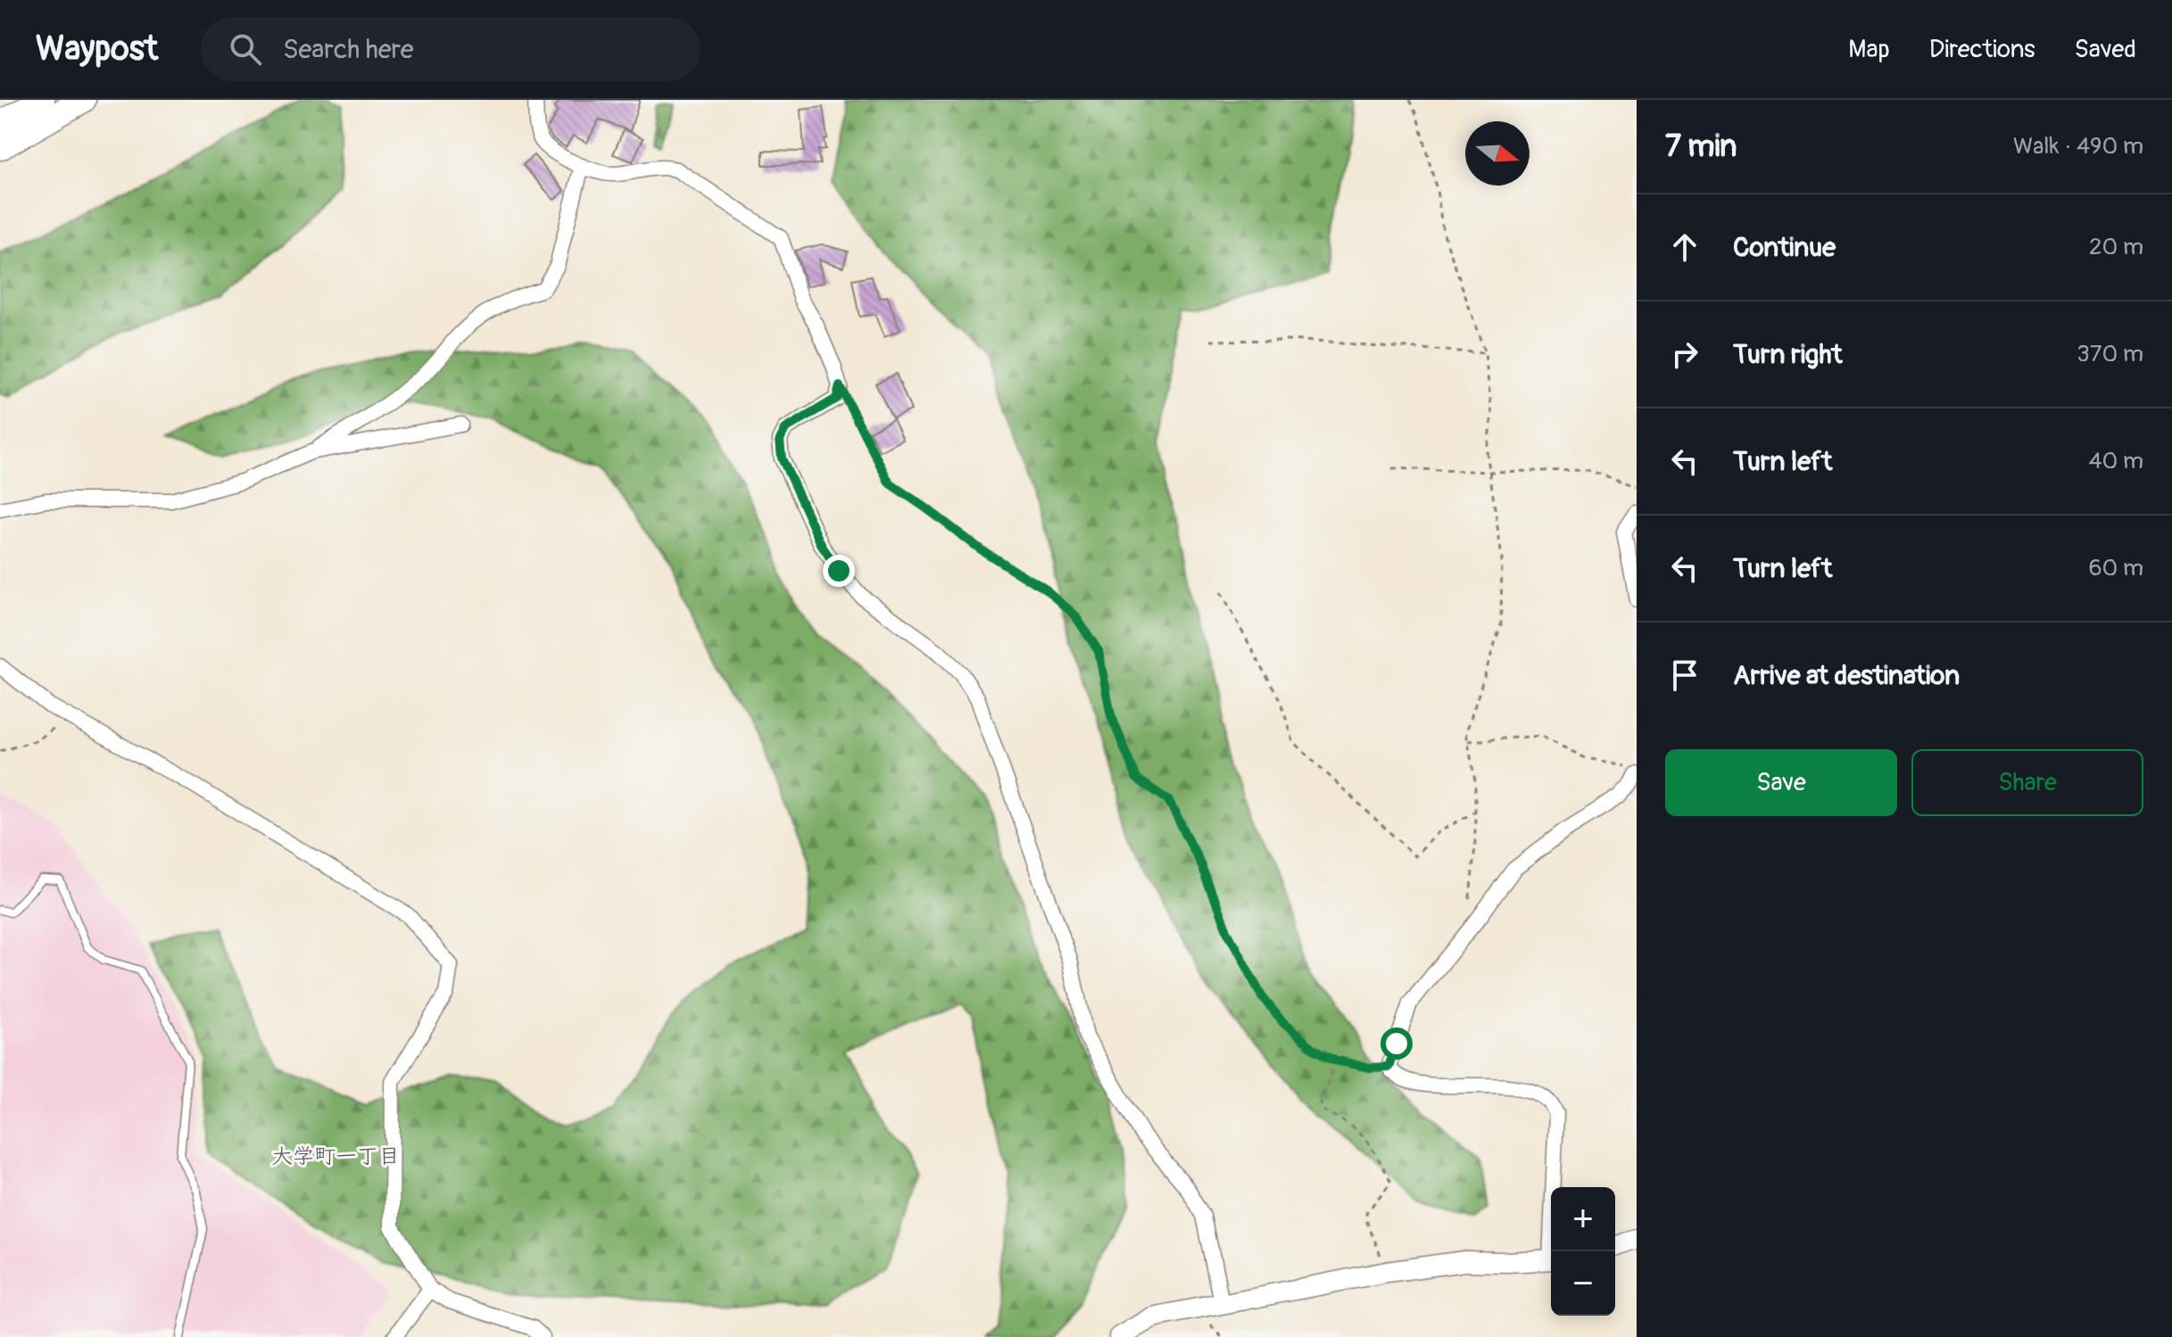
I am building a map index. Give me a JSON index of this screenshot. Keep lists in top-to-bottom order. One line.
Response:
{"districts":["大学町一丁目"],"north":"right","page":{"header":"Waypost","search":"Search here","nav":["Map","Directions","Saved"],"heading":["7 min","Walk · 490 m"],"list":[["Continue","20 m"],["Turn right","370 m"],["Turn left","40 m"],["Turn left","60 m"],"Arrive at destination"],"buttons":["Save","Share"],"map_buttons":["+","−"]}}
